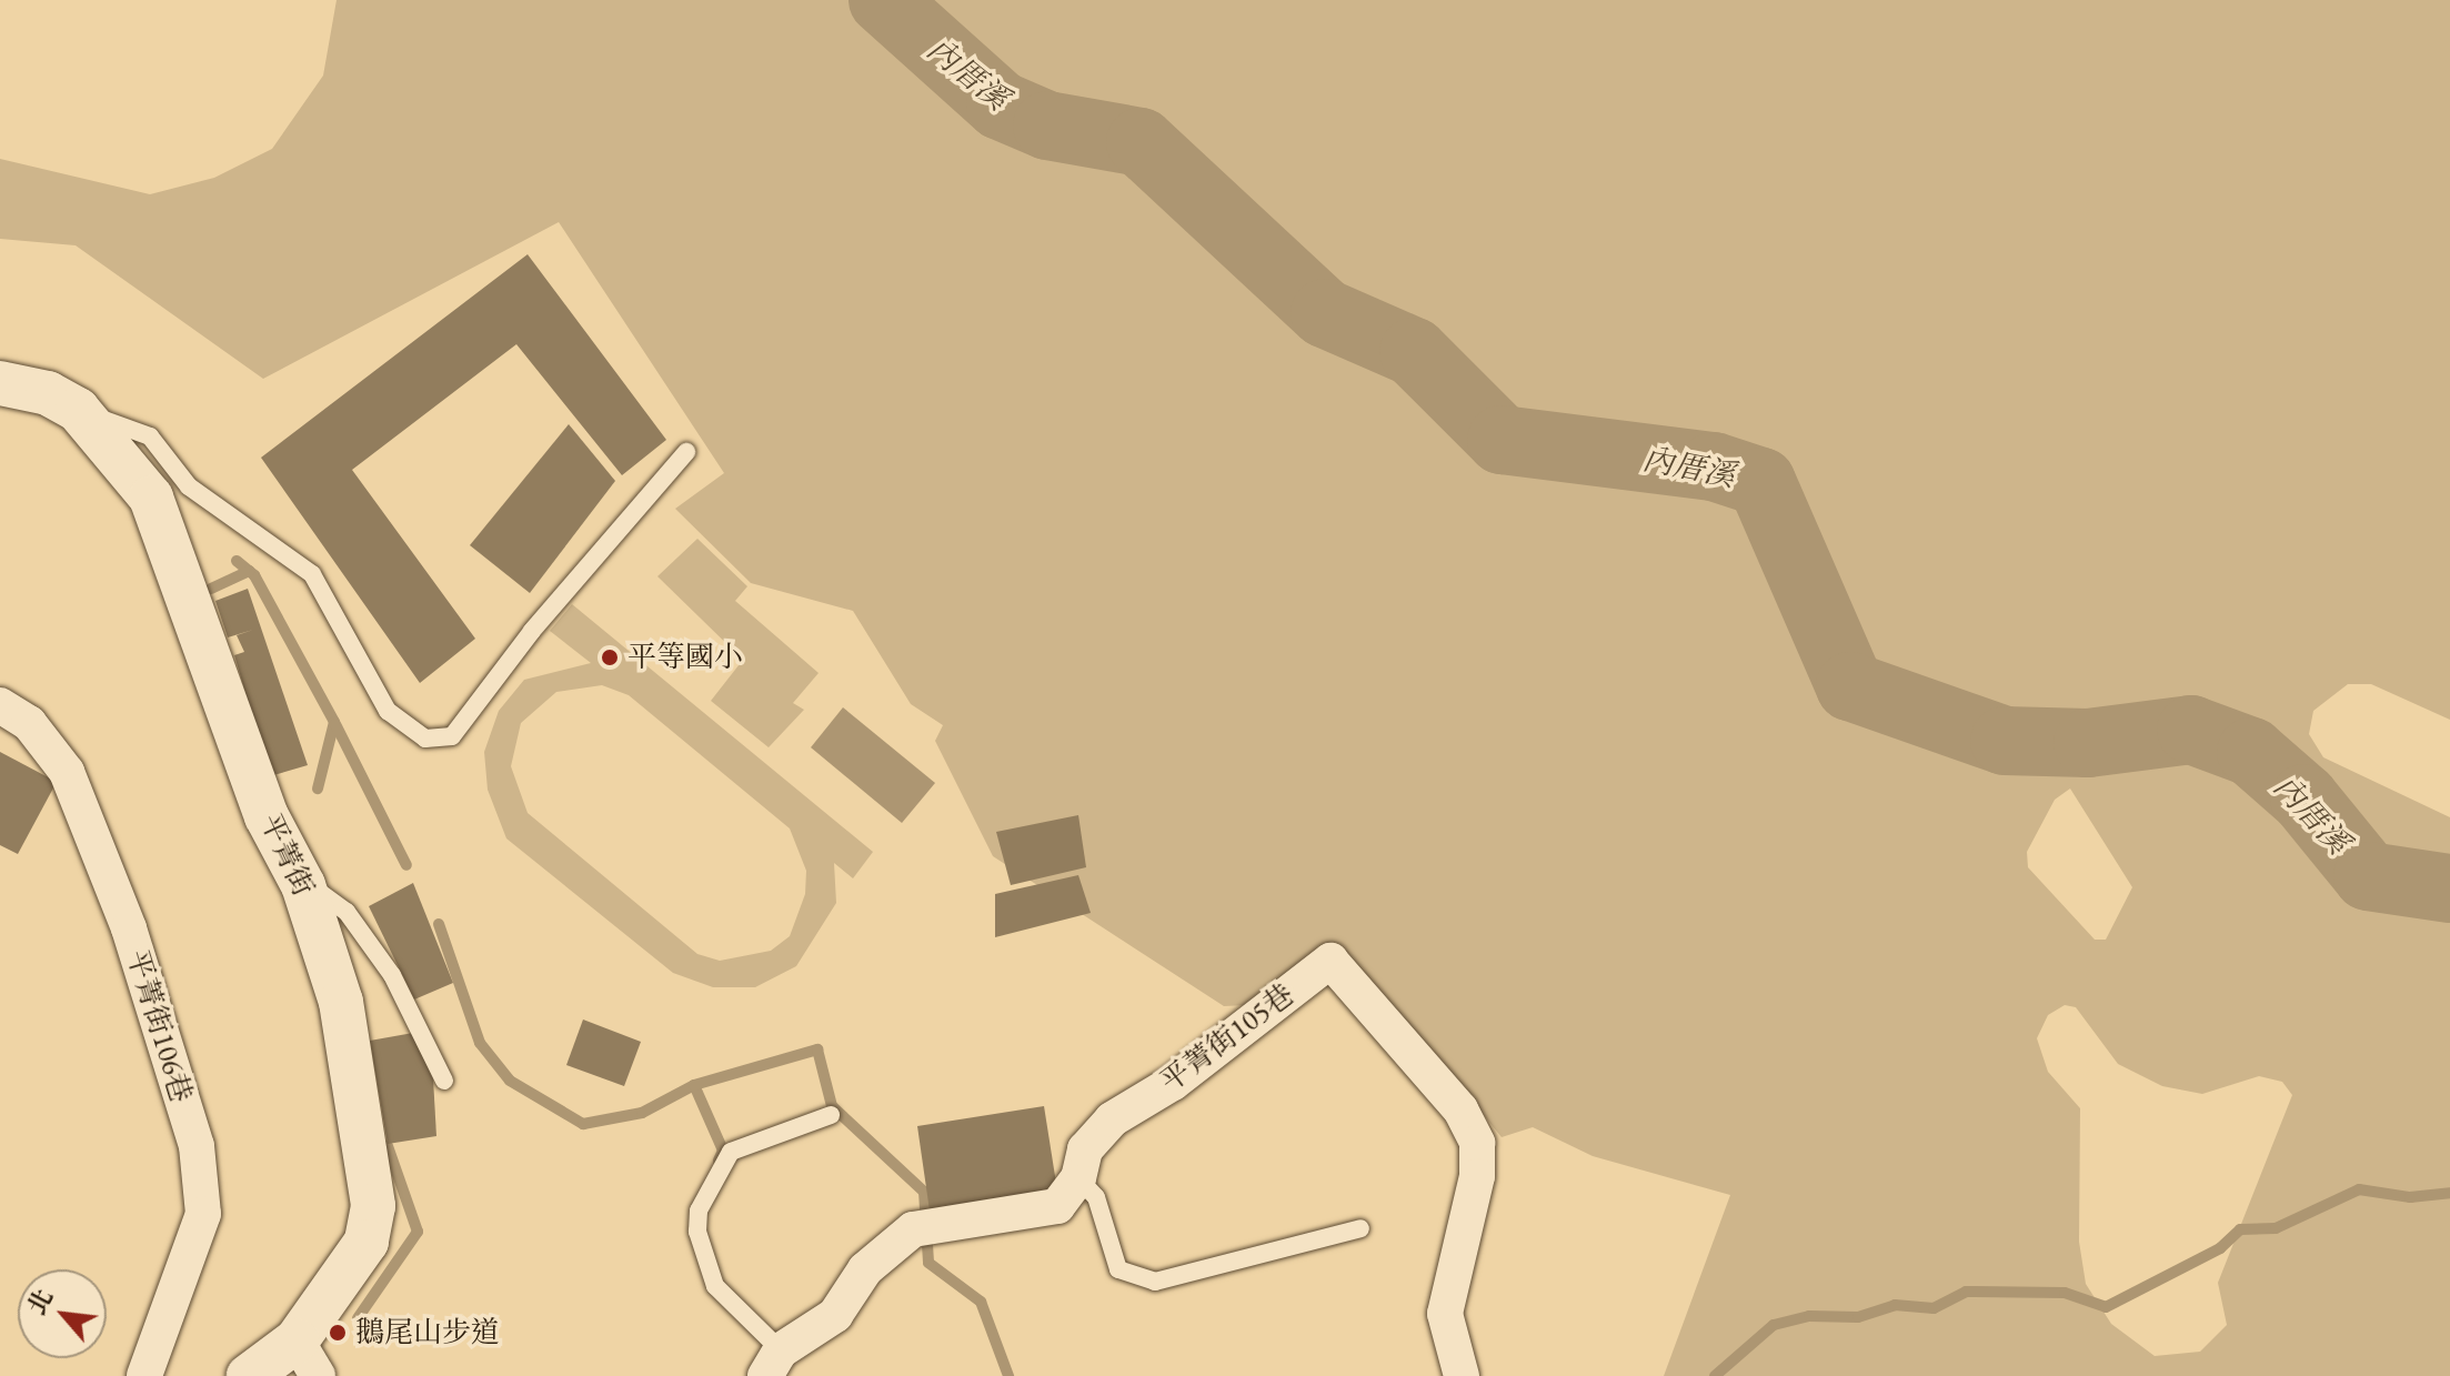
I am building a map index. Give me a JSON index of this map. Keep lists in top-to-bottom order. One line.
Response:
{"streets":{"street":["平菁街","平菁街106巷","平菁街105巷"]},"water":["內厝溪"],"places":["平等國小","鵝尾山步道"],"north":"top left"}
